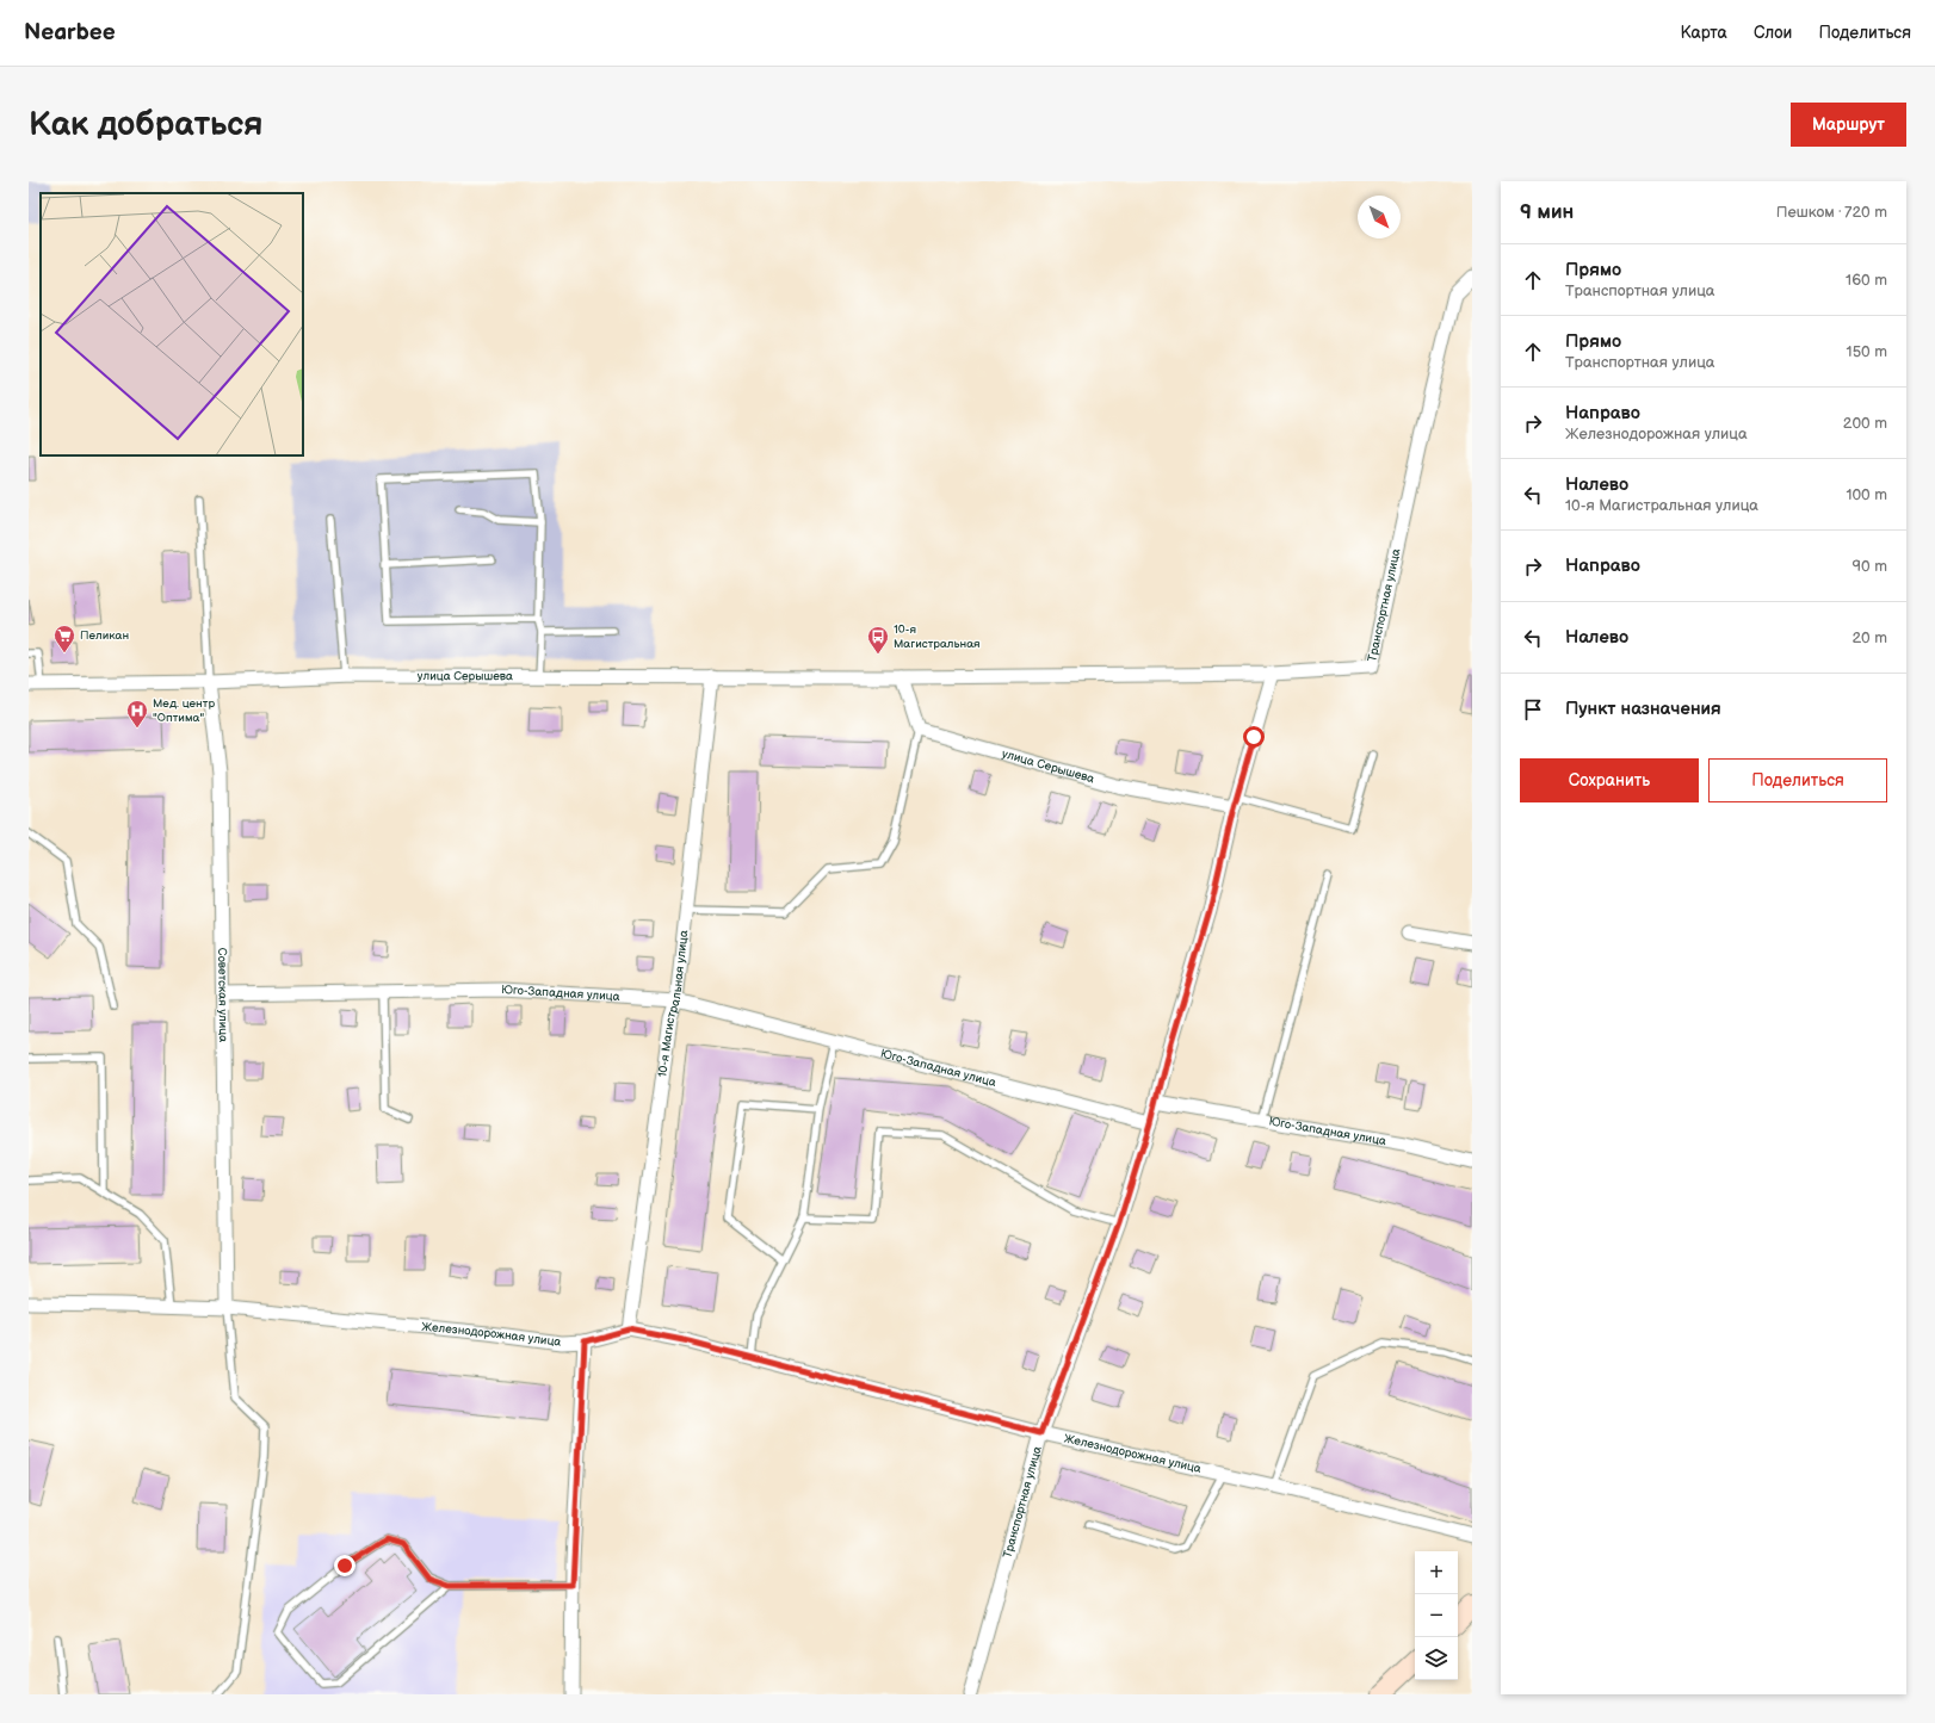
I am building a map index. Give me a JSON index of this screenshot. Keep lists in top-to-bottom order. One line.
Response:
{"streets":{"street":["Транспортная улица","улица Серышева","Юго-Западная улица","Советская улица","10-я Магистральная улица","Железнодорожная улица"]},"crossings":[["Транспортная улица","улица Серышева"],["Транспортная улица","Юго-Западная улица"],["Транспортная улица","Железнодорожная улица"],["улица Серышева","Советская улица"],["улица Серышева","10-я Магистральная улица"],["Юго-Западная улица","Советская улица"],["Юго-Западная улица","10-я Магистральная улица"],["Советская улица","Железнодорожная улица"],["10-я Магистральная улица","Железнодорожная улица"]],"places":{"supermarket":["Пеликан"],"bus stop":["10-я Магистральная"],"hospital":["Мед. центр \"Оптима\""]},"north":"bottom right","page":{"header":"Nearbee","nav":["Карта","Слои","Поделиться"],"buttons":["Маршрут",["Сохранить","Поделиться"]],"title":"Как добраться","heading":["9 мин","Пешком · 720 m"],"list":[["Прямо","Транспортная улица","160 m"],["Прямо","Транспортная улица","150 m"],["Направо","Железнодорожная улица","200 m"],["Налево","10-я Магистральная улица","100 m"],["Направо","90 m"],["Налево","20 m"],"Пункт назначения"],"map_buttons":["+","−"]}}
